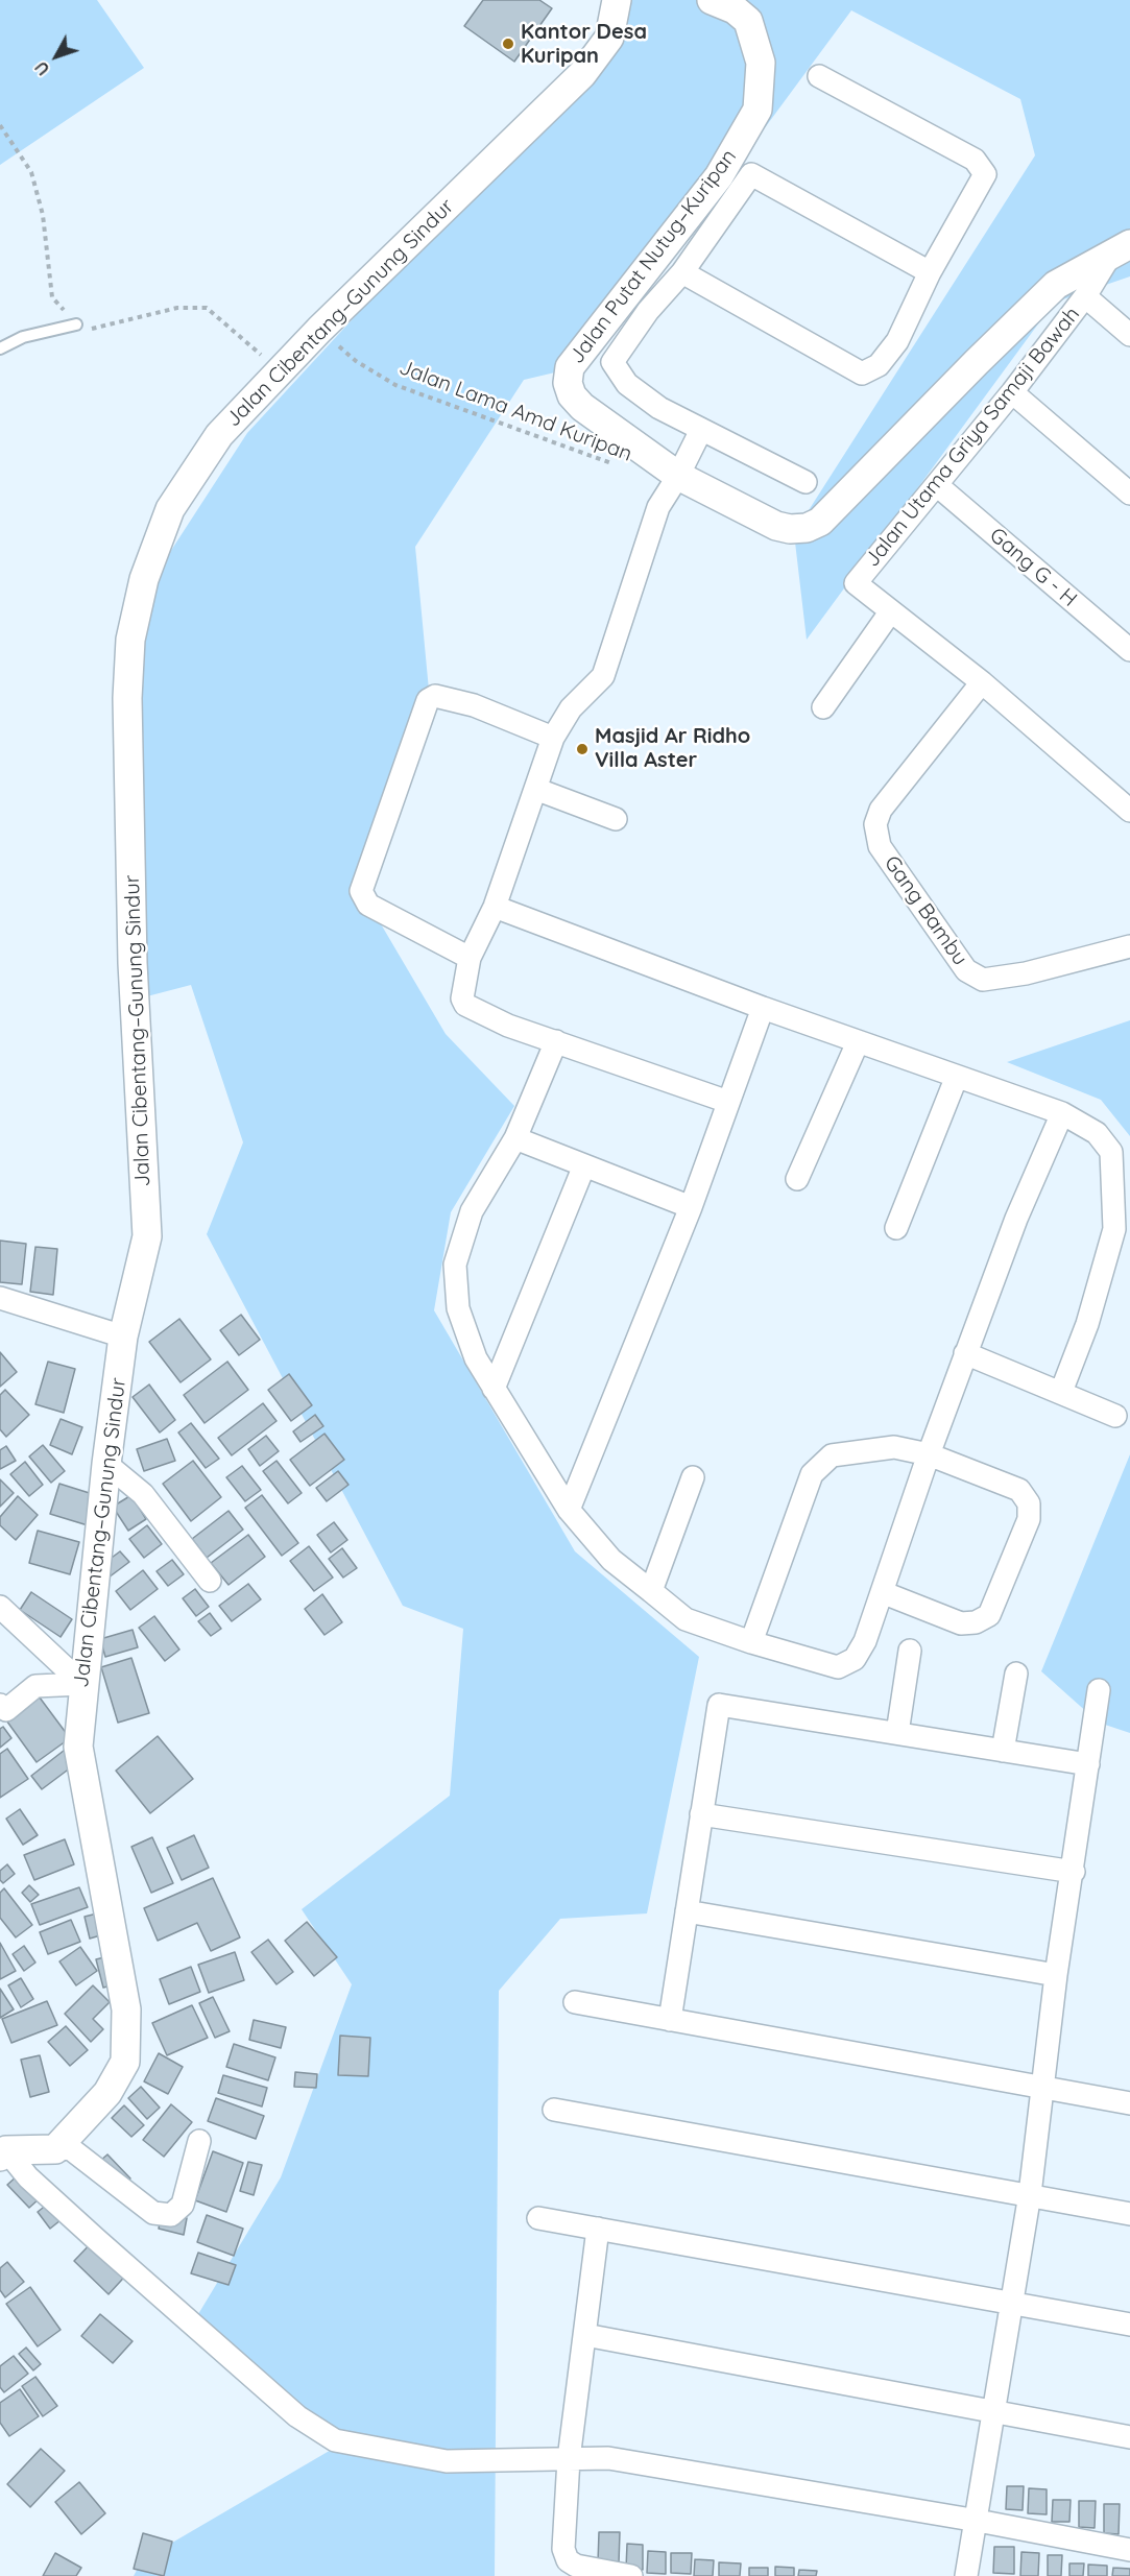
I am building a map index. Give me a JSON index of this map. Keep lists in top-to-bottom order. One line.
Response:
{"streets":{"street":["Jalan Putat Nutug–Kuripan","Jalan Cibentang–Gunung Sindur","Jalan Utama Griya Samaji Bawah","Gang G - H","Gang Bambu"],"path":["Jalan Lama Amd Kuripan"]},"crossings":[["Jalan Putat Nutug–Kuripan","Jalan Utama Griya Samaji Bawah"],["Jalan Cibentang–Gunung Sindur","Jalan Lama Amd Kuripan"],["Jalan Utama Griya Samaji Bawah","Gang G - H"]],"places":["Kantor Desa Kuripan","Masjid Ar Ridho Villa Aster"],"north":"bottom left"}
